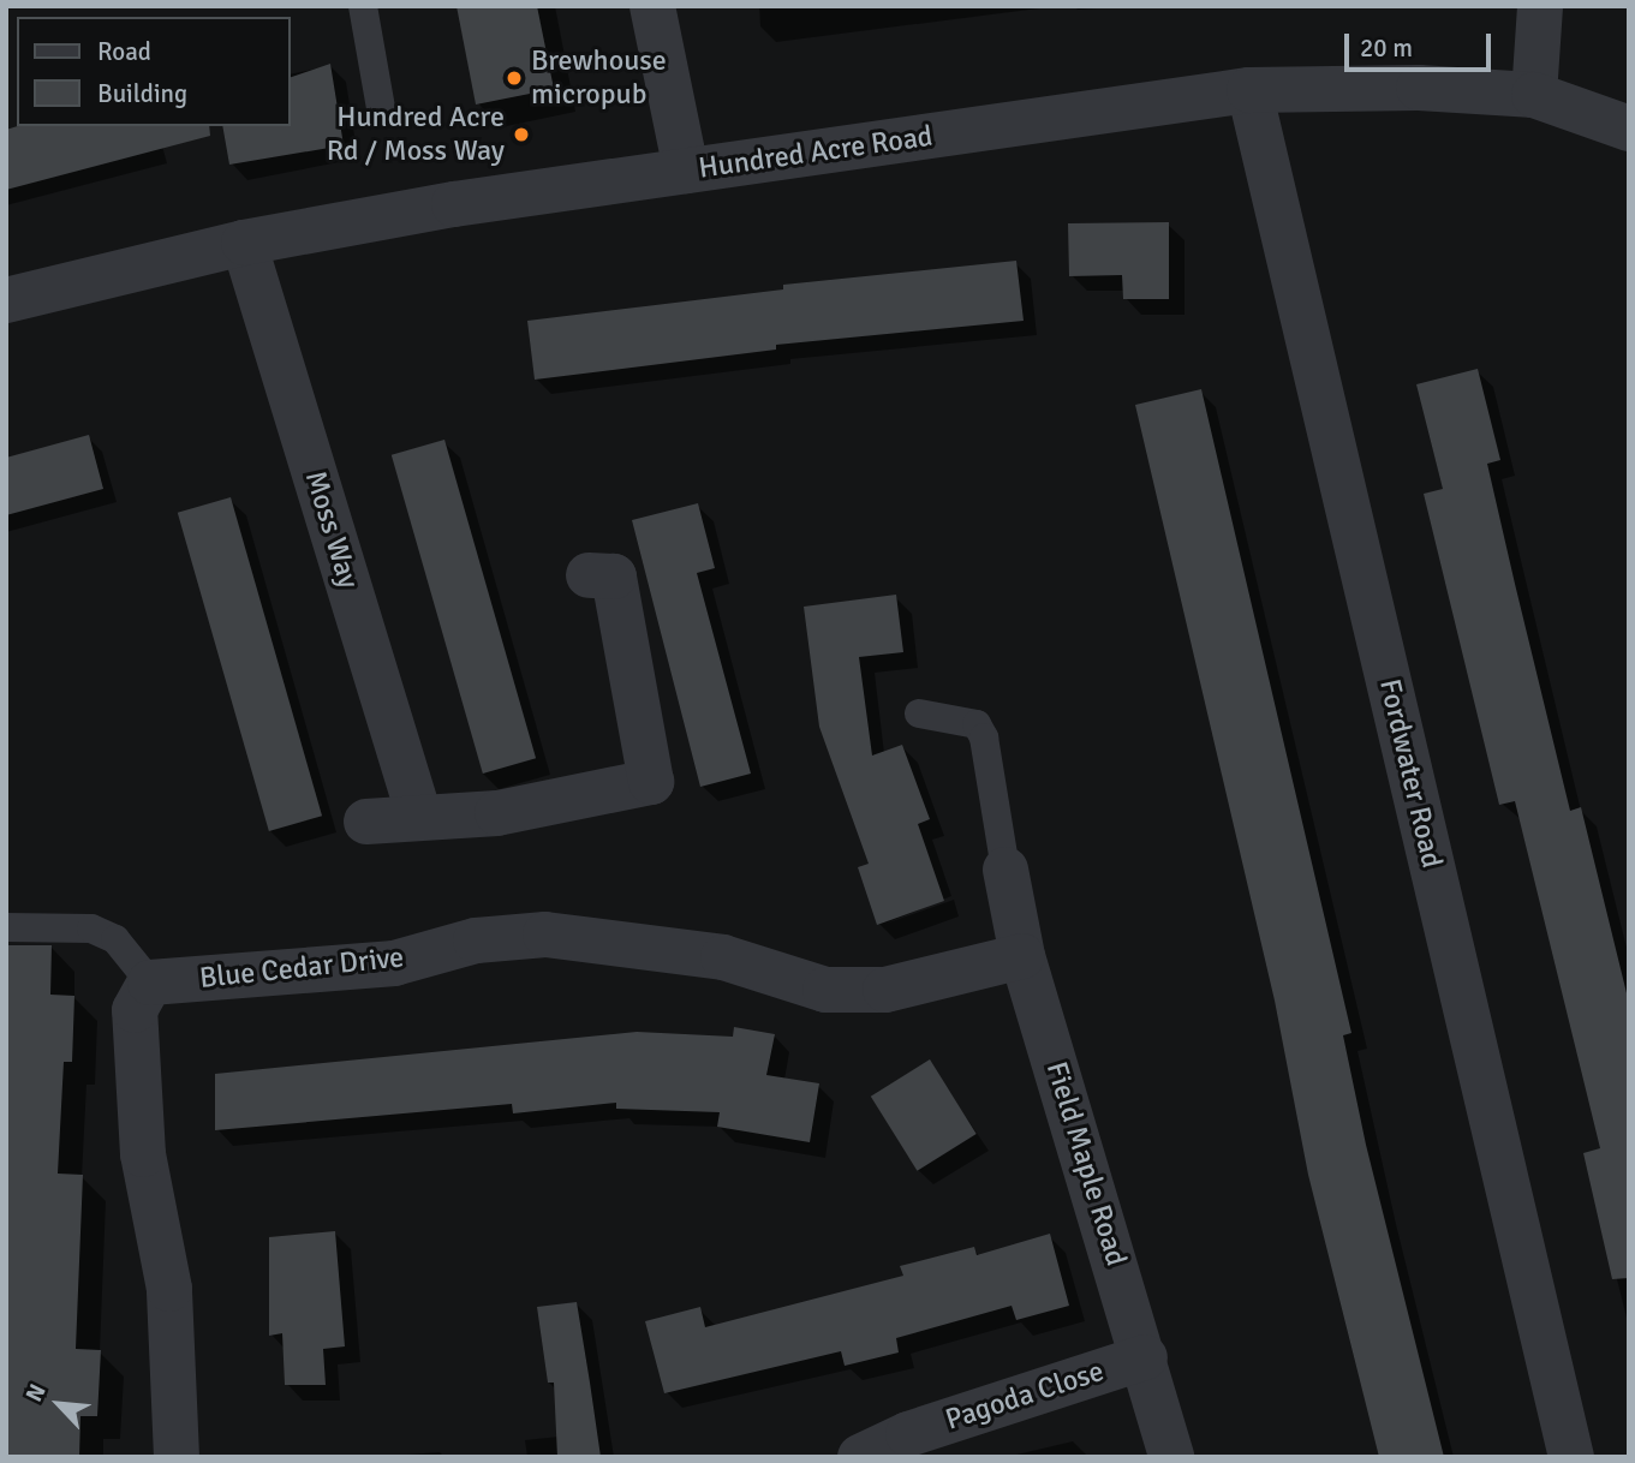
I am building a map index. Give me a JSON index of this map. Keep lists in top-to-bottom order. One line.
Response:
{"streets":{"street":["Hundred Acre Road","Moss Way","Fordwater Road","Blue Cedar Drive","Field Maple Road","Pagoda Close"]},"crossings":[["Hundred Acre Road","Moss Way"],["Hundred Acre Road","Fordwater Road"],["Blue Cedar Drive","Field Maple Road"],["Field Maple Road","Pagoda Close"]],"places":["Brewhouse micropub","Hundred Acre Rd / Moss Way"],"legend":["Road","Building"],"scale_bar":"20 m","north":"top left"}
